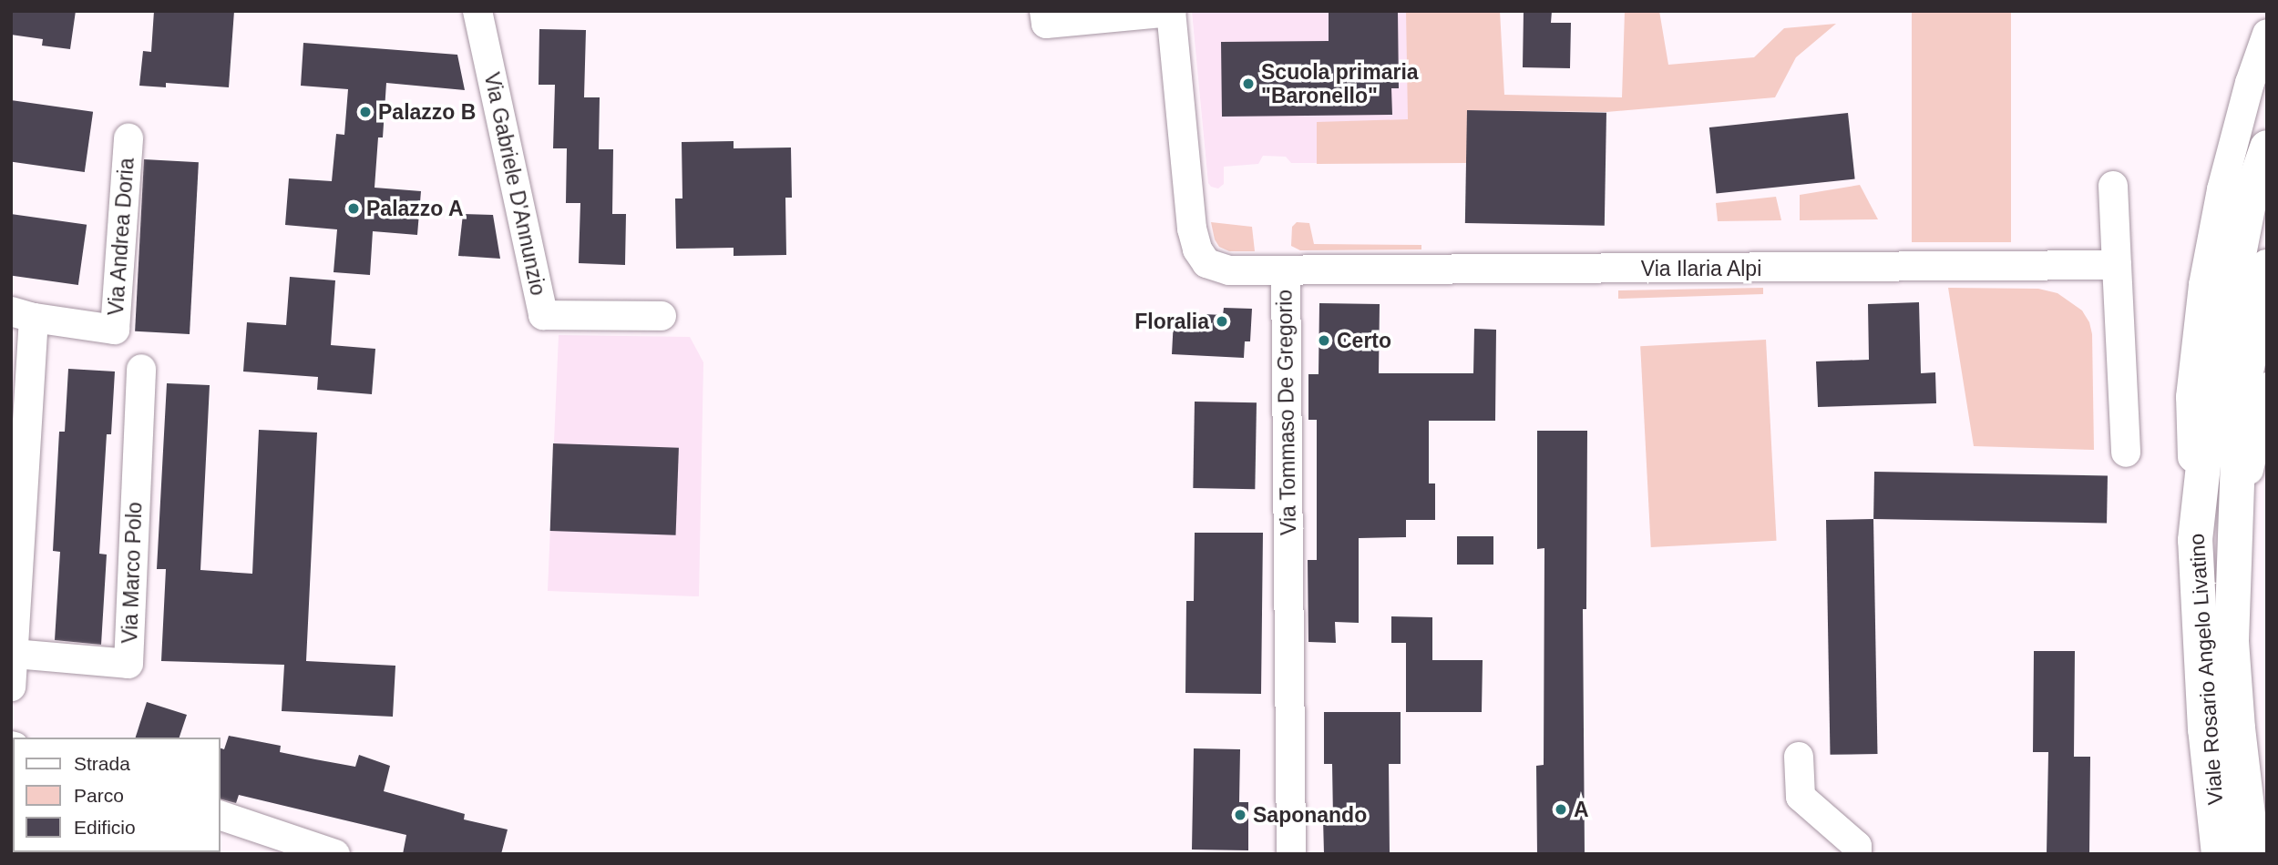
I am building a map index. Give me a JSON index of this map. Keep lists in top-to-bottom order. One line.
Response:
{"streets":{"main road":["Viale Rosario Angelo Livatino"],"street":["Via Gabriele D'Annunzio","Via Andrea Doria","Via Ilaria Alpi","Via Tommaso De Gregorio","Via Marco Polo"]},"crossings":[["Via Andrea Doria","Via Marco Polo"],["Via Ilaria Alpi","Via Tommaso De Gregorio"]],"places":["Scuola primaria \"Baronello\"","Palazzo B","Palazzo A","Floralia","Certo","A","Saponando"],"legend":["Strada","Parco","Edificio"]}
